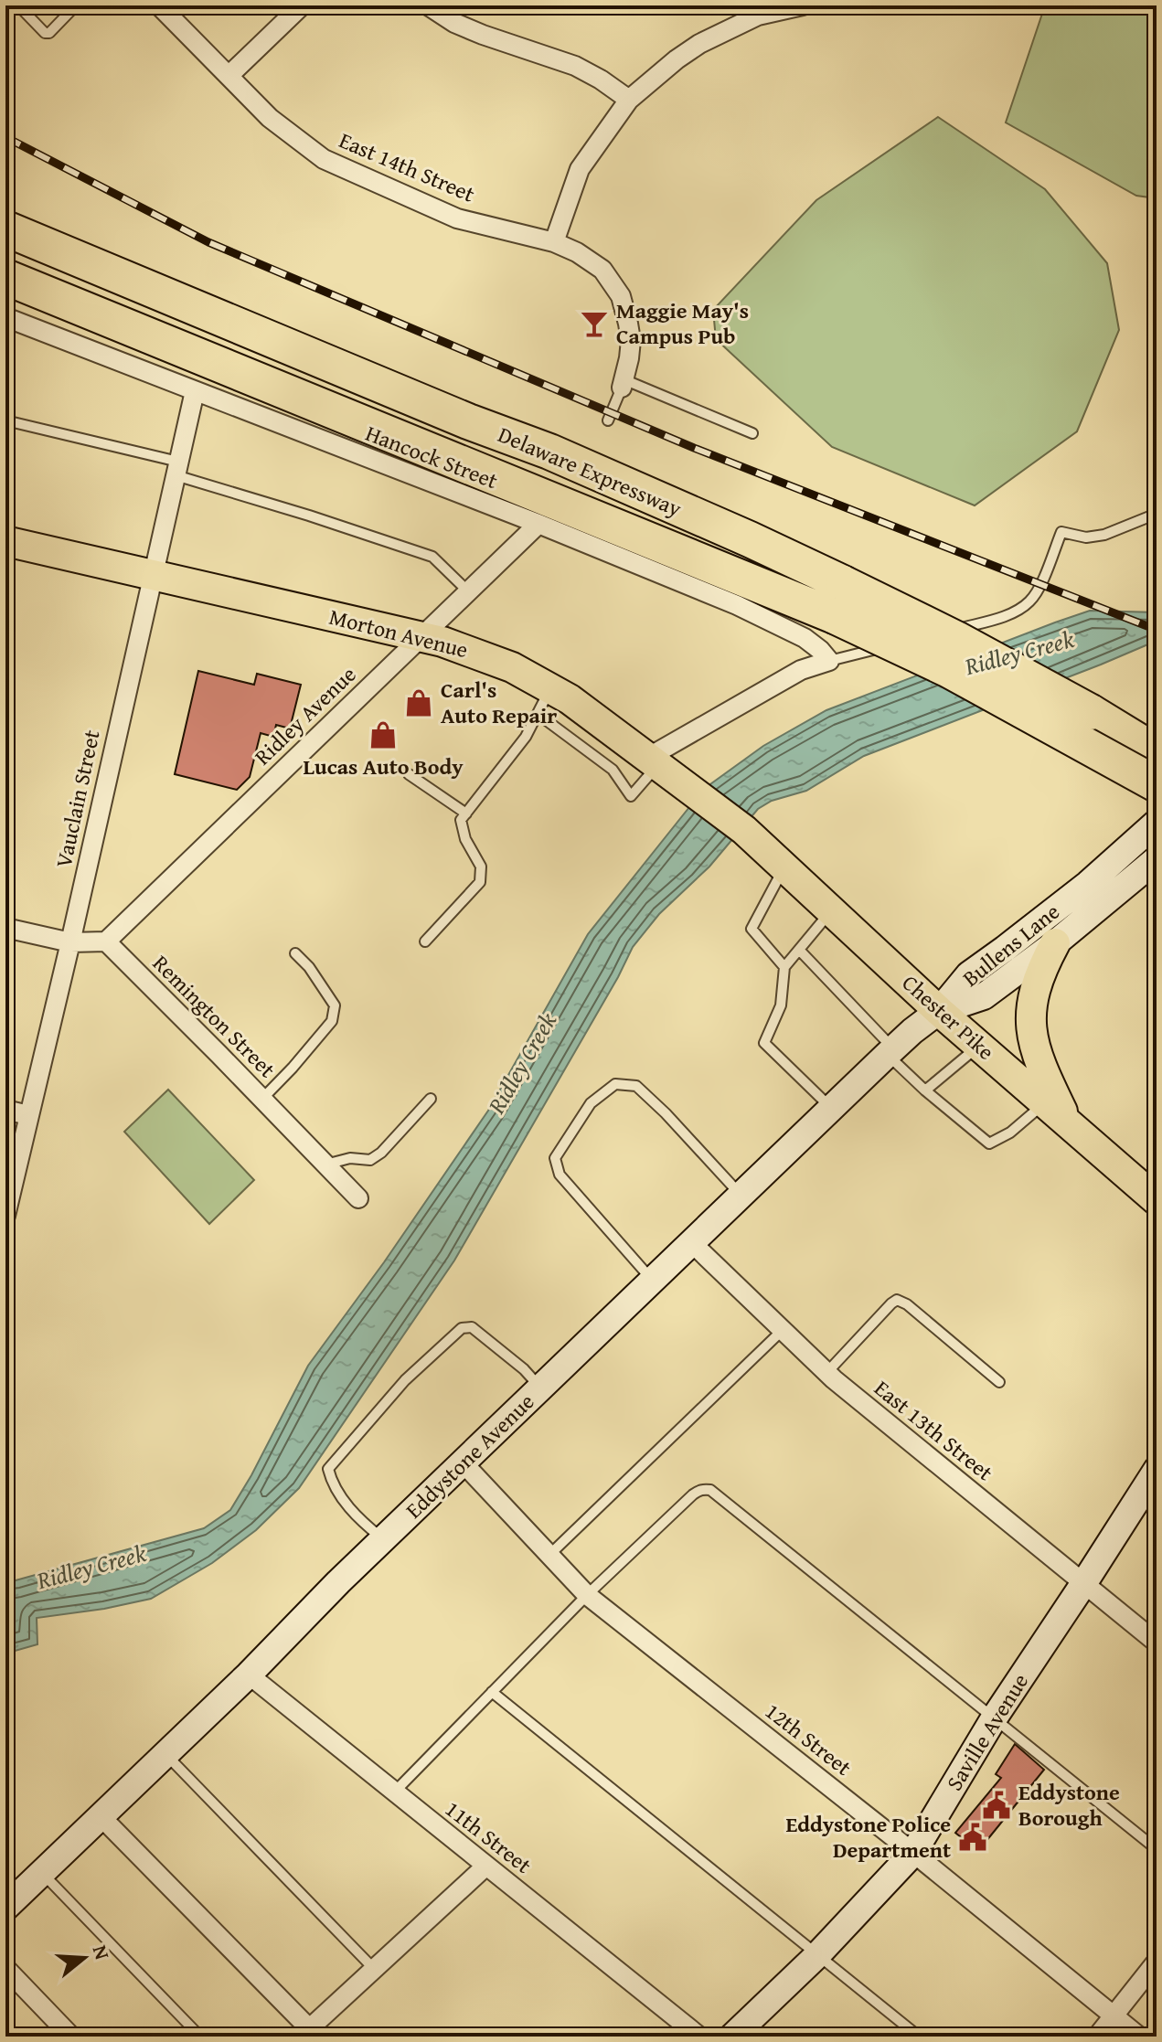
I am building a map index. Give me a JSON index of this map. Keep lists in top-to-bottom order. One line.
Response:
{"streets":{"highway":["Delaware Expressway"],"main road":["Morton Avenue","Chester Pike"],"street":["East 14th Street","Hancock Street","Ridley Avenue","Vauclain Street","Bullens Lane","Remington Street","East 13th Street","Eddystone Avenue","Saville Avenue","12th Street","11th Street"]},"crossings":[["Hancock Street","Ridley Avenue"],["Hancock Street","Vauclain Street"],["Morton Avenue","Ridley Avenue"],["Morton Avenue","Vauclain Street"],["Morton Avenue","Chester Pike"],["Ridley Avenue","Remington Street"],["Bullens Lane","Chester Pike"],["Bullens Lane","Eddystone Avenue"],["Chester Pike","Eddystone Avenue"],["East 13th Street","Eddystone Avenue"],["East 13th Street","Saville Avenue"],["Eddystone Avenue","12th Street"],["Eddystone Avenue","11th Street"],["Saville Avenue","12th Street"]],"water":["Ridley Creek"],"places":{"bar":["Maggie May's Campus Pub"],"shop":["Carl's Auto Repair","Lucas Auto Body"],"public building":["Eddystone Borough","Eddystone Police Department"]},"north":"right"}
